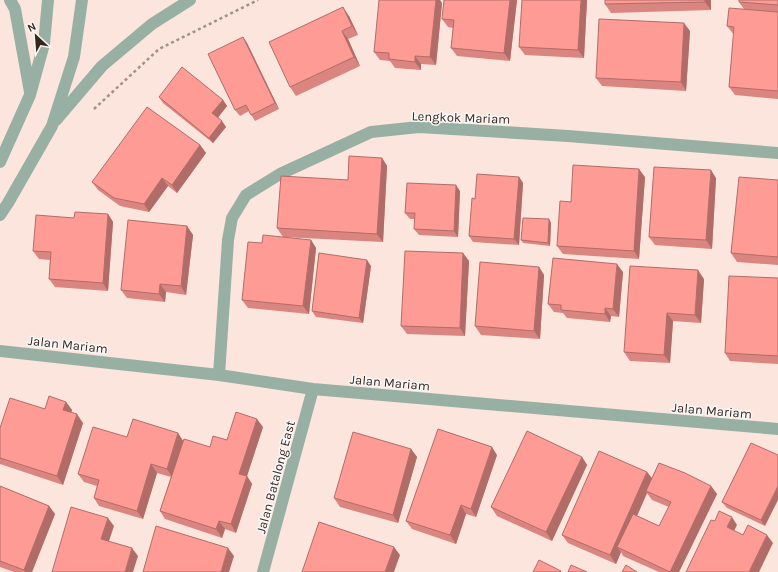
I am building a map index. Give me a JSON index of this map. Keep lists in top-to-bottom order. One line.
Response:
{"streets":{"street":["Lengkok Mariam","Jalan Mariam","Jalan Batalong East"]},"crossings":[["Lengkok Mariam","Jalan Mariam"],["Jalan Mariam","Jalan Batalong East"]],"north":"top left"}
